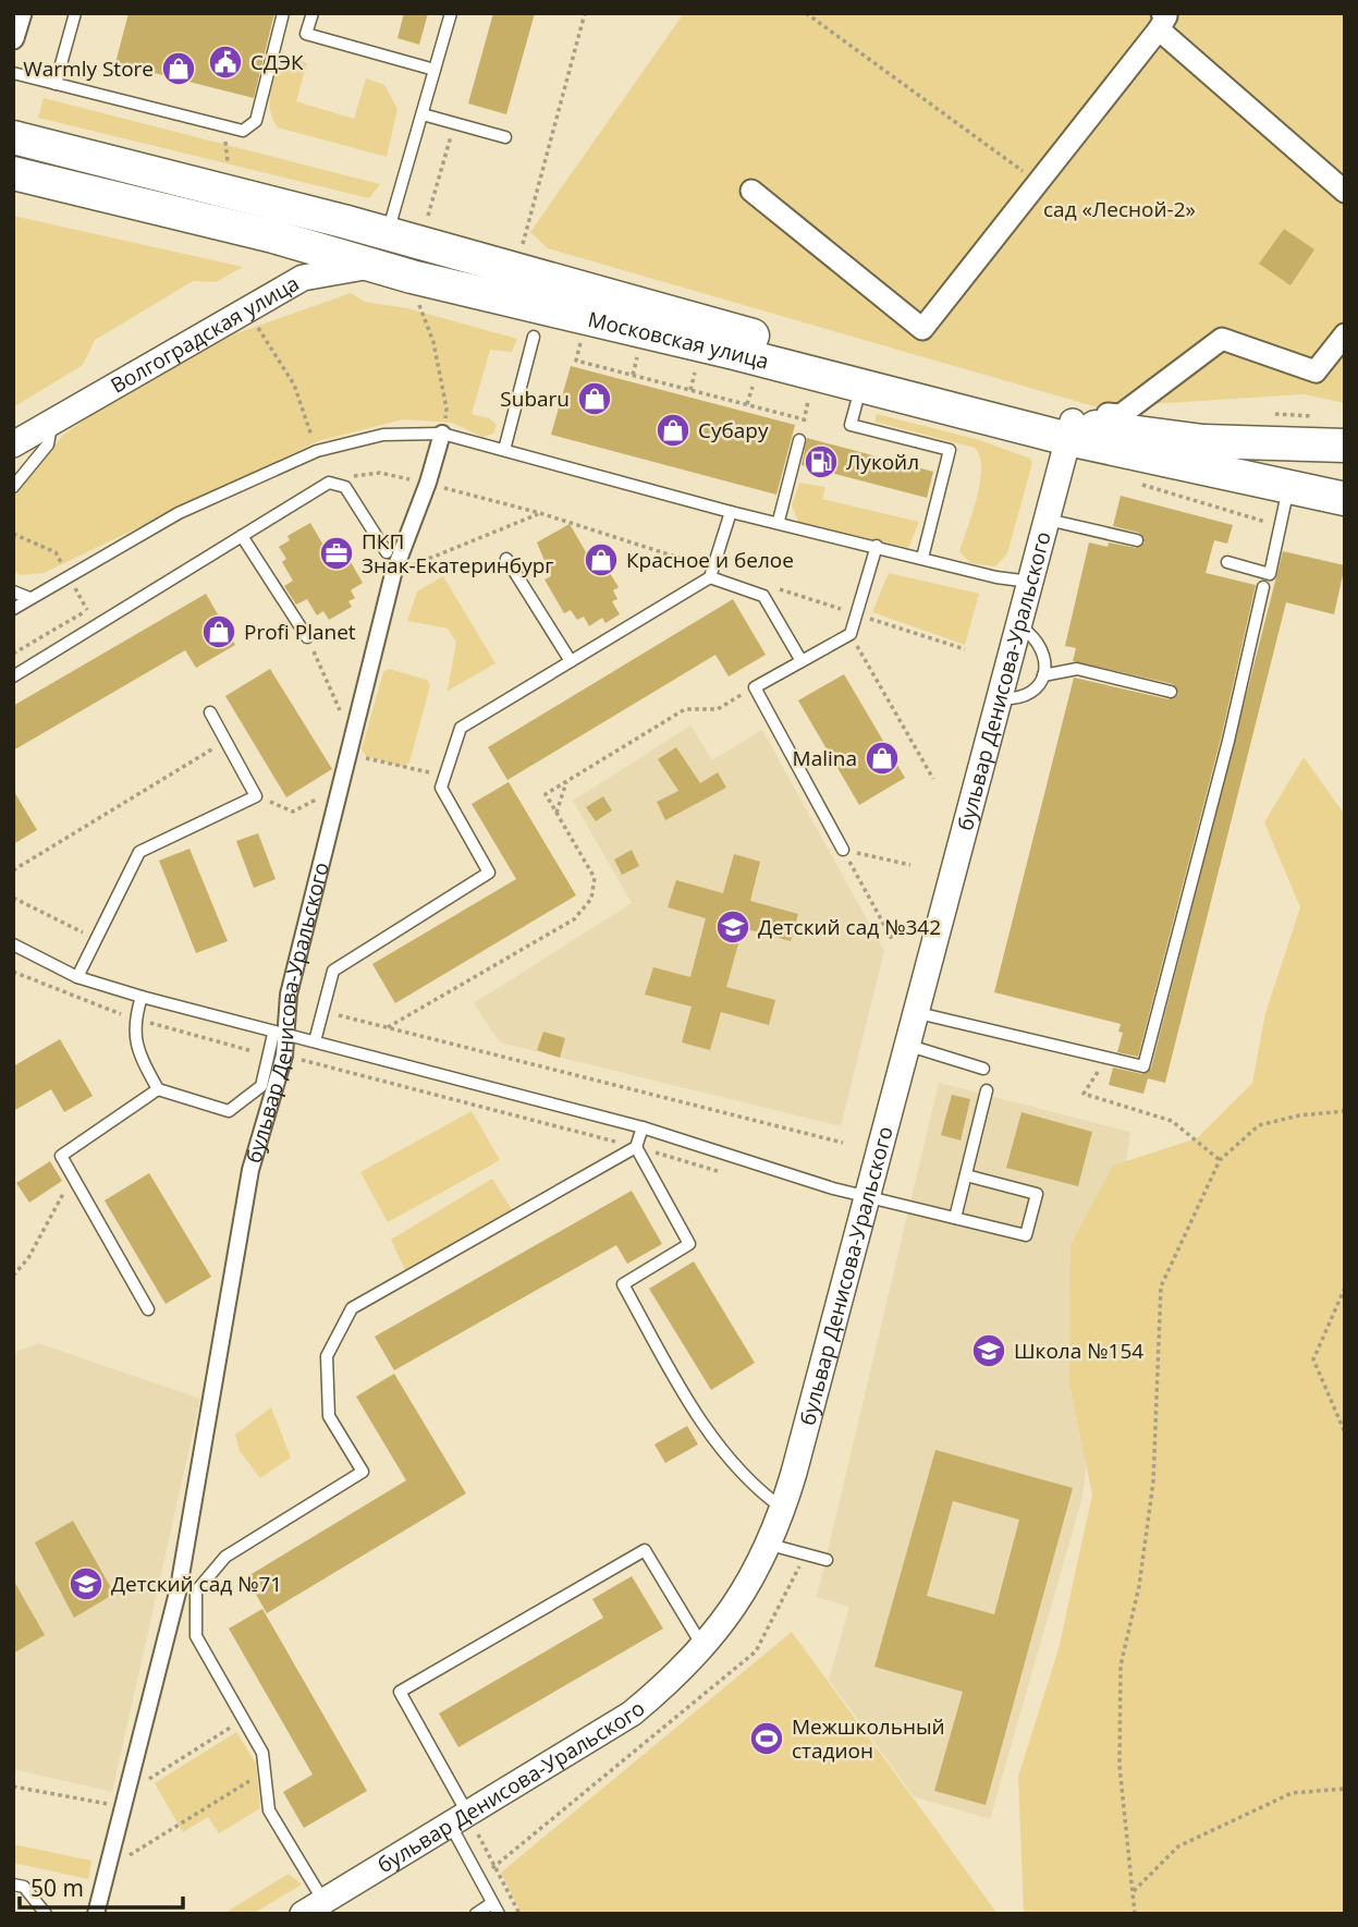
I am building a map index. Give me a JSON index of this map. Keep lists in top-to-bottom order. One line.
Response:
{"streets":{"main road":["Московская улица"],"street":["Волгоградская улица","бульвар Денисова-Уральского"]},"crossings":[["Волгоградская улица","Московская улица"],["Московская улица","бульвар Денисова-Уральского"]],"parks":["сад «Лесной-2»"],"places":{"public building":["СДЭК"],"shop":["Warmly Store","Subaru","Субару","Красное и белое","Profi Planet","Malina"],"fuel station":["Лукойл"],"office":["ПКП Знак-Екатеринбург"],"school or university":["Детский сад №342","Школа №154","Детский сад №71"],"sports":["Межшкольный стадион"]},"scale_bar":"50 m"}
